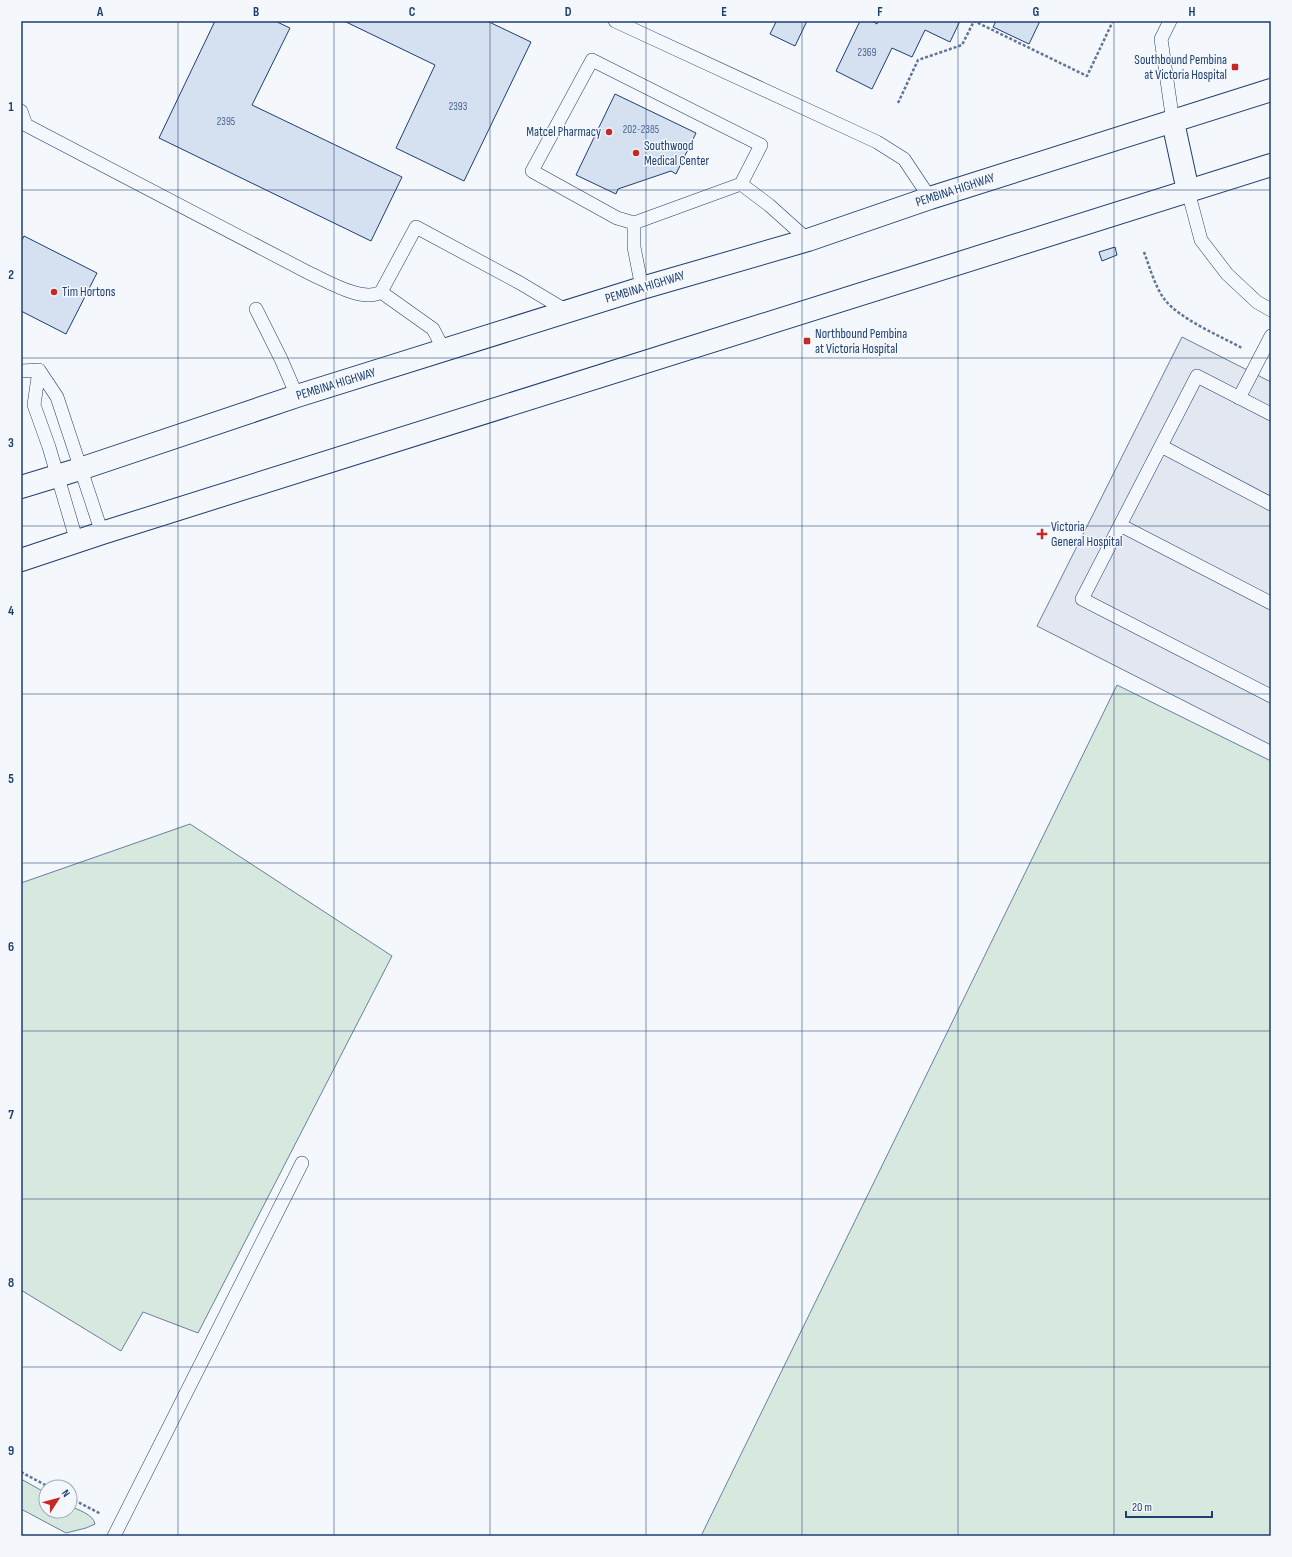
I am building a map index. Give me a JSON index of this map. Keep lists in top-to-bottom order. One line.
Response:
{"streets":{"main road":["PEMBINA HIGHWAY"]},"places":{"transit":["Southbound Pembina at Victoria Hospital","Northbound Pembina at Victoria Hospital"],"other":["Matcel Pharmacy","Southwood Medical Center","Tim Hortons"],"health":["Victoria General Hospital"]},"house_numbers":["2369","2393","2395","202-2385"],"scale_bar":"20 m","north":"top right","grid":{"columns":["A","B","C","D","E","F","G","H"],"rows":["1","2","3","4","5","6","7","8","9"]}}
